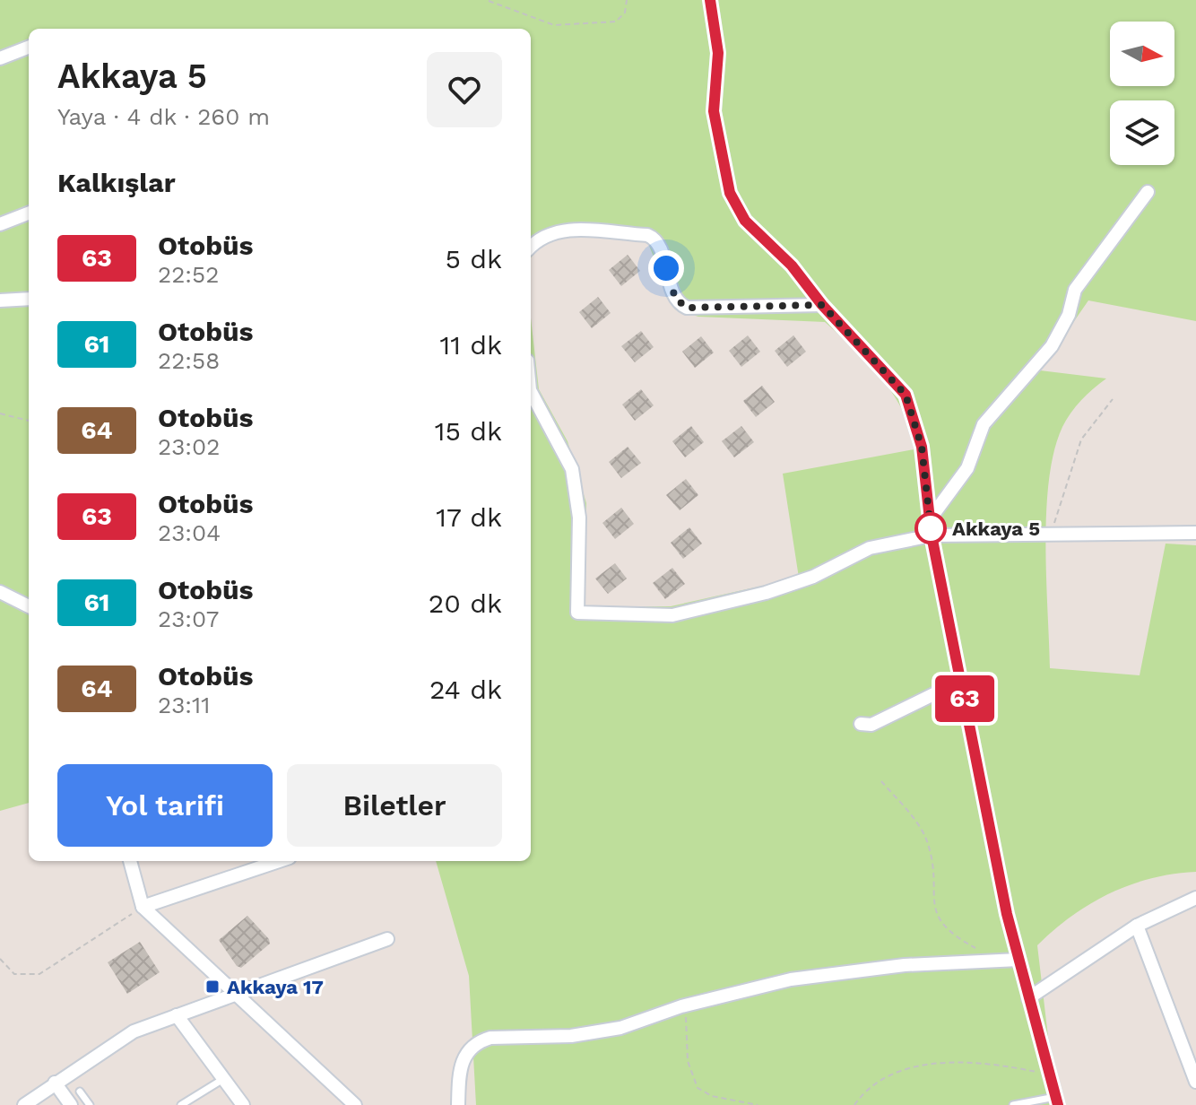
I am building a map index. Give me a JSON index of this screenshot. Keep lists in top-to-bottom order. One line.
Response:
{"places":{"other":["Akkaya 5"],"transit":["Akkaya 17"]},"lines":["bus line 63"],"north":"right","page":{"on_map":"63","heading":[["Akkaya 5","Yaya · 4 dk · 260 m"],"Kalkışlar"],"list":[{"mark":"63","name":"Otobüs","note":"22:52","value":"5 dk"},{"mark":"61","name":"Otobüs","note":"22:58","value":"11 dk"},{"mark":"64","name":"Otobüs","note":"23:02","value":"15 dk"},{"mark":"63","name":"Otobüs","note":"23:04","value":"17 dk"},{"mark":"61","name":"Otobüs","note":"23:07","value":"20 dk"},{"mark":"64","name":"Otobüs","note":"23:11","value":"24 dk"}],"buttons":["Yol tarifi","Biletler"]}}
